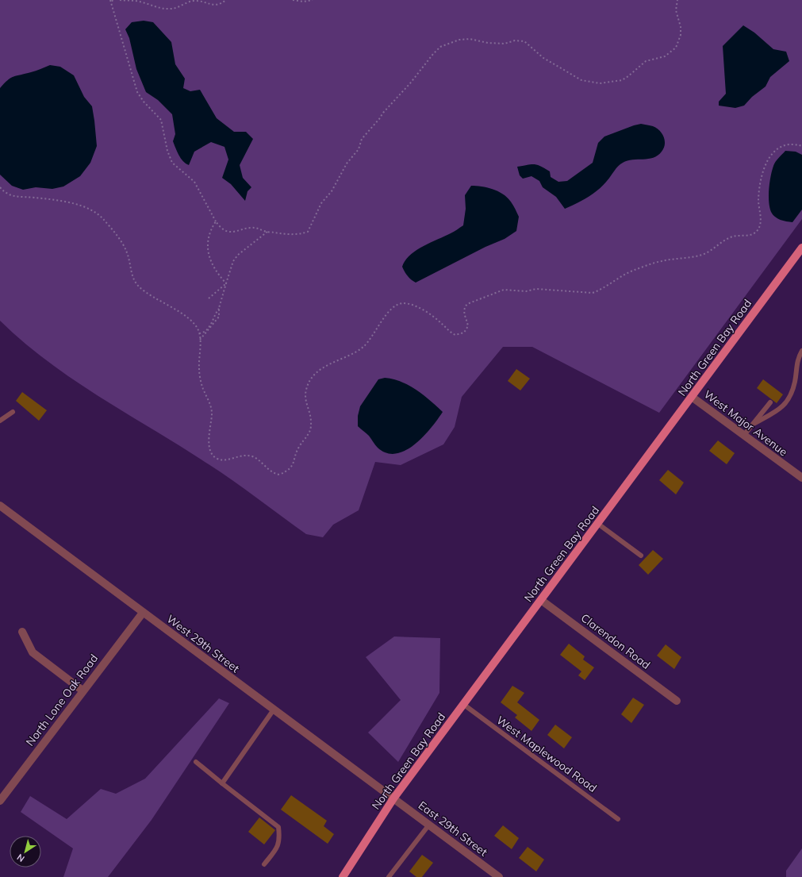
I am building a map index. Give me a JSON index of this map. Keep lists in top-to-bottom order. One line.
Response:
{"streets":{"main road":["North Green Bay Road"],"street":["West Major Avenue","Clarendon Road","West 29th Street","North Lone Oak Road","East 29th Street"],"lane":["West Maplewood Road"]},"crossings":[["North Green Bay Road","West Major Avenue"],["North Green Bay Road","Clarendon Road"],["North Green Bay Road","West 29th Street"],["North Green Bay Road","West Maplewood Road"],["North Green Bay Road","East 29th Street"],["West 29th Street","North Lone Oak Road"],["West 29th Street","East 29th Street"]],"north":"bottom left"}
